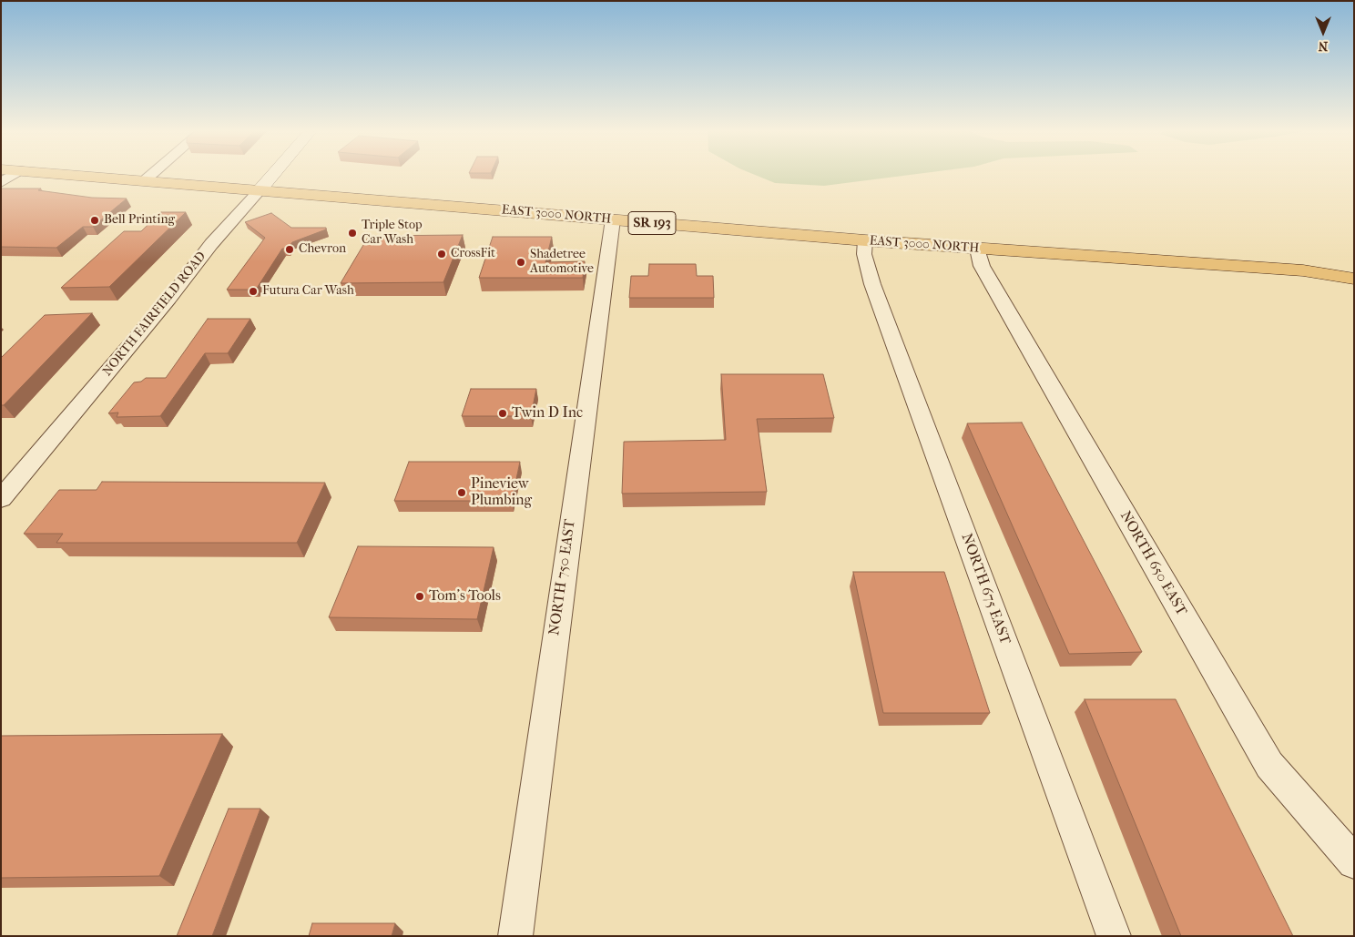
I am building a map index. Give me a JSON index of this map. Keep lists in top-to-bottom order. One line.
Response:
{"streets":{"main road":["EAST 3000 NORTH","SR 193","NORTH FAIRFIELD ROAD"],"street":["NORTH 650 EAST","NORTH 750 EAST","NORTH 675 EAST"]},"crossings":[["EAST 3000 NORTH","NORTH FAIRFIELD ROAD"],["EAST 3000 NORTH","NORTH 650 EAST"],["EAST 3000 NORTH","NORTH 750 EAST"],["EAST 3000 NORTH","NORTH 675 EAST"]],"places":["Bell Printing","Triple Stop Car Wash","Chevron","CrossFit","Shadetree Automotive","Futura Car Wash","Twin D Inc","Pineview Plumbing","Tom's Tools"],"north":"bottom"}
